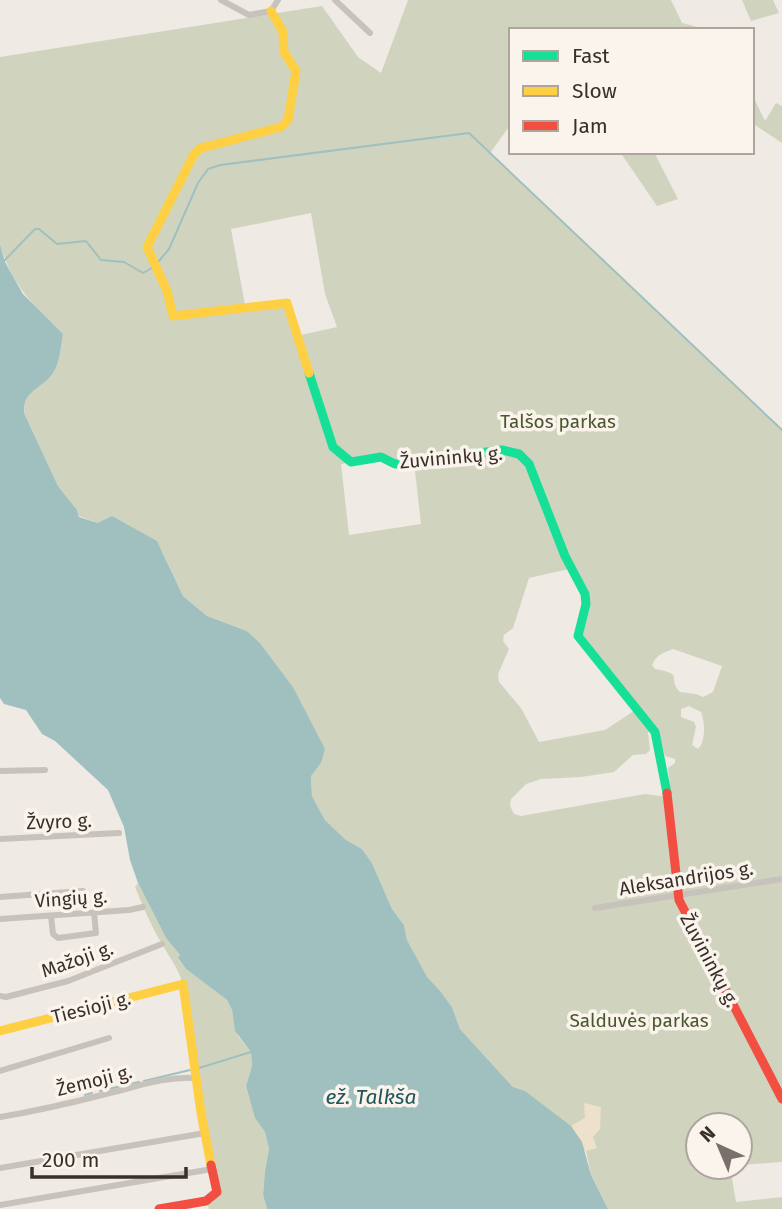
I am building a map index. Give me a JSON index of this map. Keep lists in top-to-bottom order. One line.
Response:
{"streets":{"street":["Žuvininkų g.","Žvyro g.","Aleksandrijos g.","Vingių g.","Mažoji g.","Tiesioji g.","Žemoji g."]},"crossings":[["Žuvininkų g.","Aleksandrijos g."],["Tiesioji g.","Žemoji g."]],"water":["ež. Talkša"],"parks":["Talšos parkas","Salduvės parkas"],"legend":["Fast","Slow","Jam"],"scale_bar":"200 m","north":"top left"}
